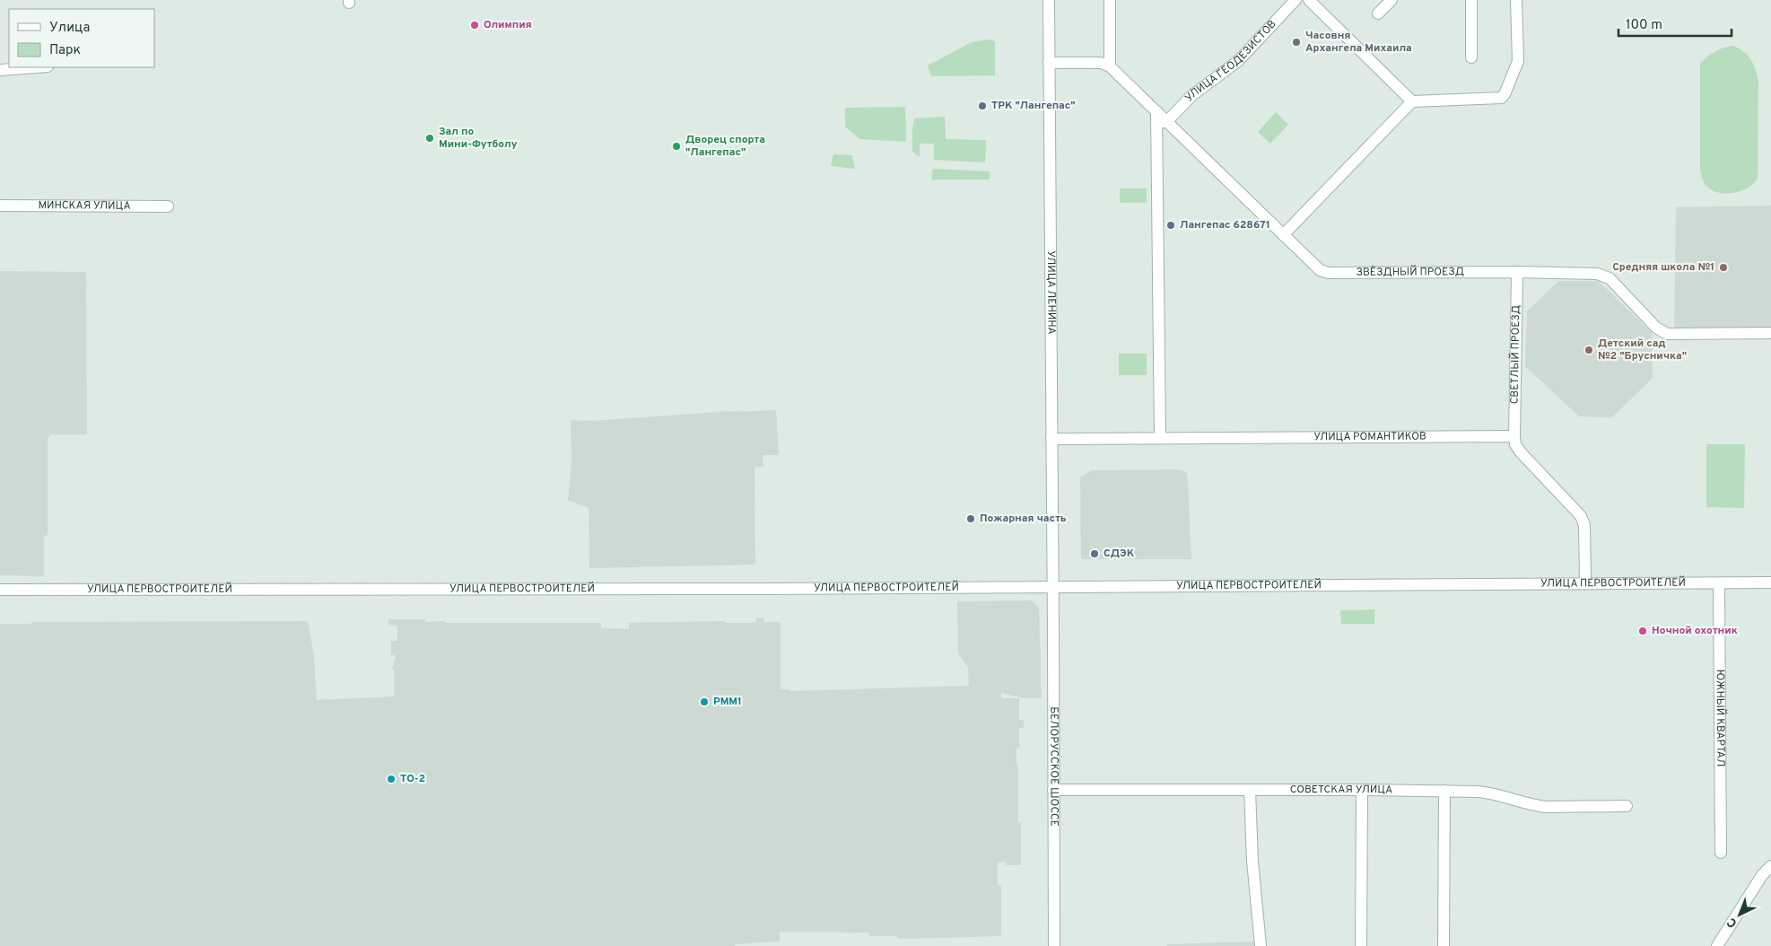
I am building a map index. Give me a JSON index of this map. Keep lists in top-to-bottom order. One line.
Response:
{"streets":{"street":["УЛИЦА ГЕОДЕЗИСТОВ","МИНСКАЯ УЛИЦА","ЗВЁЗДНЫЙ ПРОЕЗД","УЛИЦА ЛЕНИНА","СВЕТЛЫЙ ПРОЕЗД","УЛИЦА РОМАНТИКОВ","УЛИЦА ПЕРВОСТРОИТЕЛЕЙ","ЮЖНЫЙ КВАРТАЛ","БЕЛОРУССКОЕ ШОССЕ","СОВЕТСКАЯ УЛИЦА"]},"crossings":[["УЛИЦА ГЕОДЕЗИСТОВ","ЗВЁЗДНЫЙ ПРОЕЗД"],["ЗВЁЗДНЫЙ ПРОЕЗД","СВЕТЛЫЙ ПРОЕЗД"],["УЛИЦА ЛЕНИНА","УЛИЦА РОМАНТИКОВ"],["УЛИЦА ЛЕНИНА","УЛИЦА ПЕРВОСТРОИТЕЛЕЙ"],["УЛИЦА ЛЕНИНА","БЕЛОРУССКОЕ ШОССЕ"],["СВЕТЛЫЙ ПРОЕЗД","УЛИЦА РОМАНТИКОВ"],["УЛИЦА ПЕРВОСТРОИТЕЛЕЙ","ЮЖНЫЙ КВАРТАЛ"],["УЛИЦА ПЕРВОСТРОИТЕЛЕЙ","БЕЛОРУССКОЕ ШОССЕ"],["БЕЛОРУССКОЕ ШОССЕ","СОВЕТСКАЯ УЛИЦА"]],"places":["Олимпия","Часовня Архангела Михаила","ТРК \"Лангепас\"","Зал по Мини-Футболу","Дворец спорта \"Лангепас\"","Лангепас 628671","Средняя школа №1","Детский сад №2 \"Брусничка\"","Пожарная часть","СДЭК","Ночной охотник","РММ1","ТО-2"],"legend":["Улица","Парк"],"scale_bar":"100 m","north":"bottom left"}
